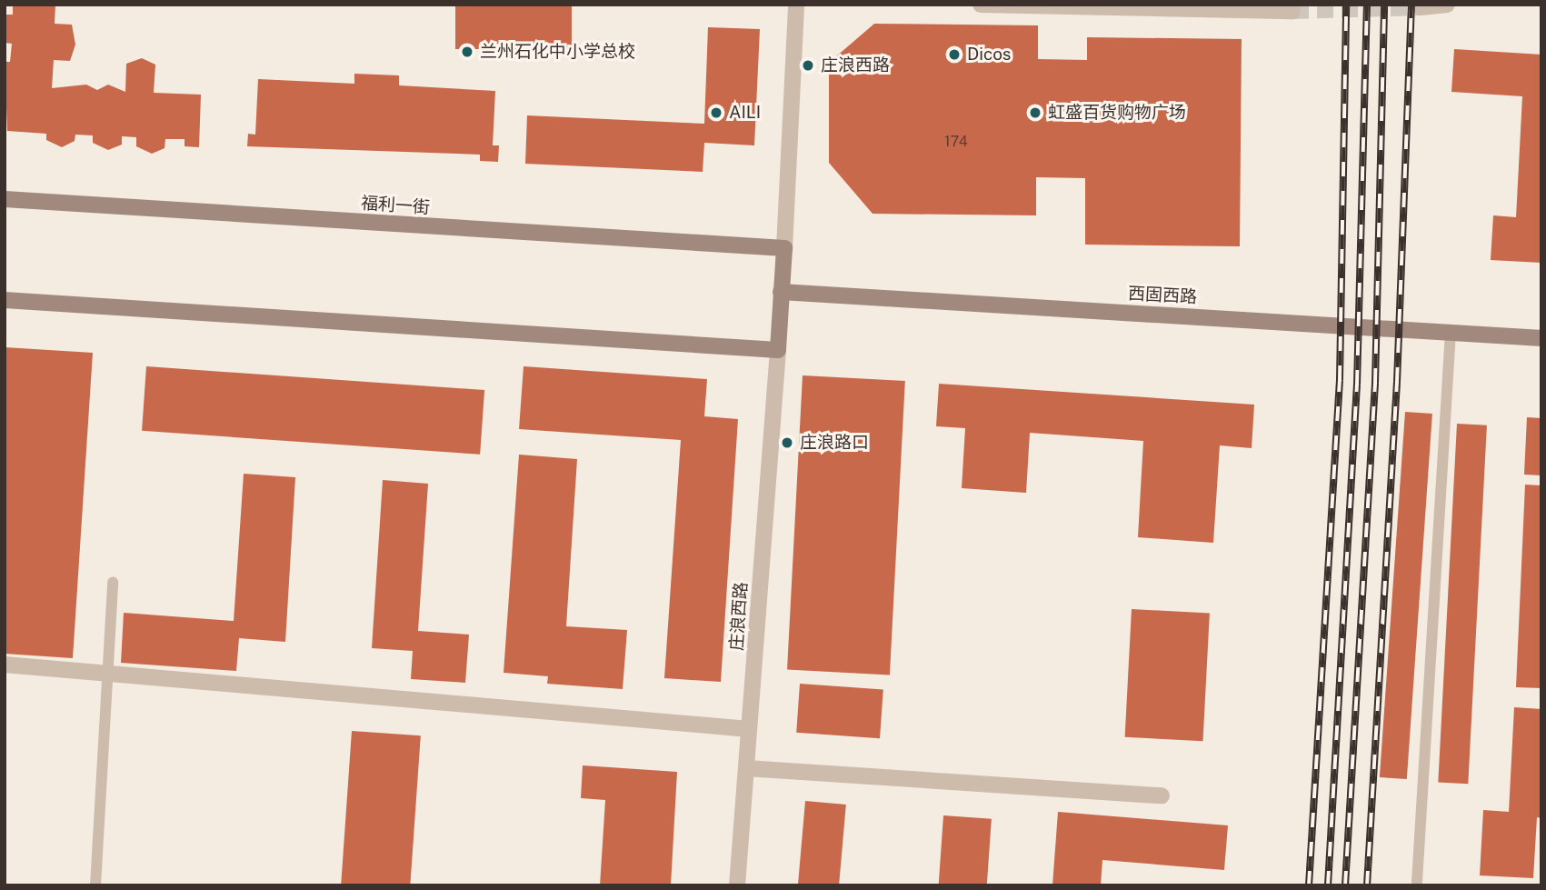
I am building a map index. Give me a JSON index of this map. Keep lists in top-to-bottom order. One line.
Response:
{"streets":{"main road":["福利一街","西固西路"],"street":["庄浪西路"]},"places":["兰州石化中小学总校","Dicos","庄浪西路","AILI","虹盛百货购物广场","庄浪路口"],"house_numbers":["174"]}
